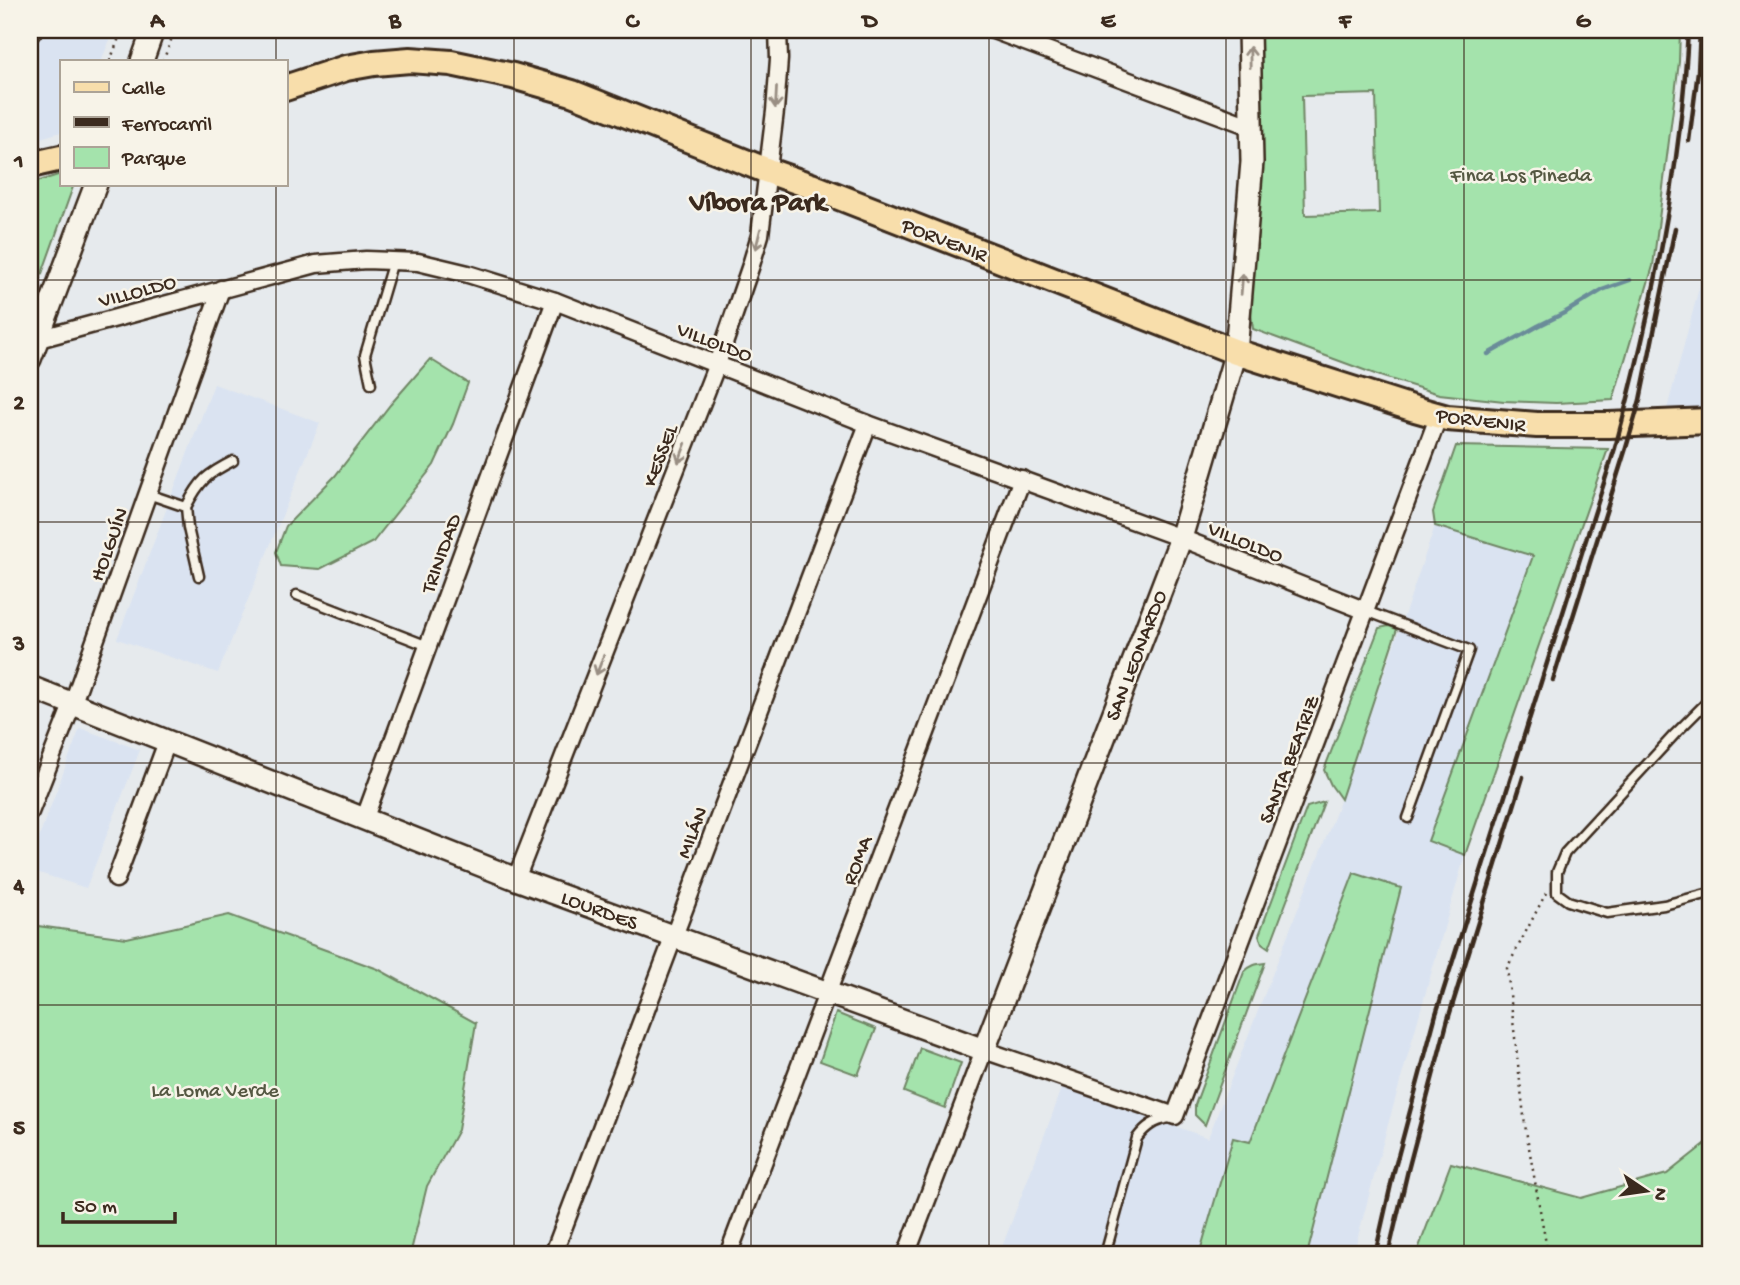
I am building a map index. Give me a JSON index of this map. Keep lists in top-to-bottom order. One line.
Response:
{"streets":{"main road":["PORVENIR"],"street":["VILLOLDO","KESSEL","HOLGUÍN","TRINIDAD","SAN LEONARDO","SANTA BEATRIZ","MILÁN","ROMA","LOURDES"]},"crossings":[["PORVENIR","KESSEL"],["PORVENIR","SAN LEONARDO"],["PORVENIR","SANTA BEATRIZ"],["VILLOLDO","KESSEL"],["VILLOLDO","HOLGUÍN"],["VILLOLDO","TRINIDAD"],["VILLOLDO","SAN LEONARDO"],["VILLOLDO","SANTA BEATRIZ"],["VILLOLDO","MILÁN"],["VILLOLDO","ROMA"],["KESSEL","LOURDES"],["HOLGUÍN","LOURDES"],["TRINIDAD","LOURDES"],["SAN LEONARDO","LOURDES"],["SANTA BEATRIZ","LOURDES"],["MILÁN","LOURDES"],["ROMA","LOURDES"]],"one_way":["KESSEL"],"districts":["Víbora Park"],"parks":["Finca Los Pineda","La Loma Verde"],"legend":["Calle","Ferrocarril","Parque"],"scale_bar":"50 m","north":"right","grid":{"columns":["A","B","C","D","E","F","G"],"rows":["1","2","3","4","5"]}}
